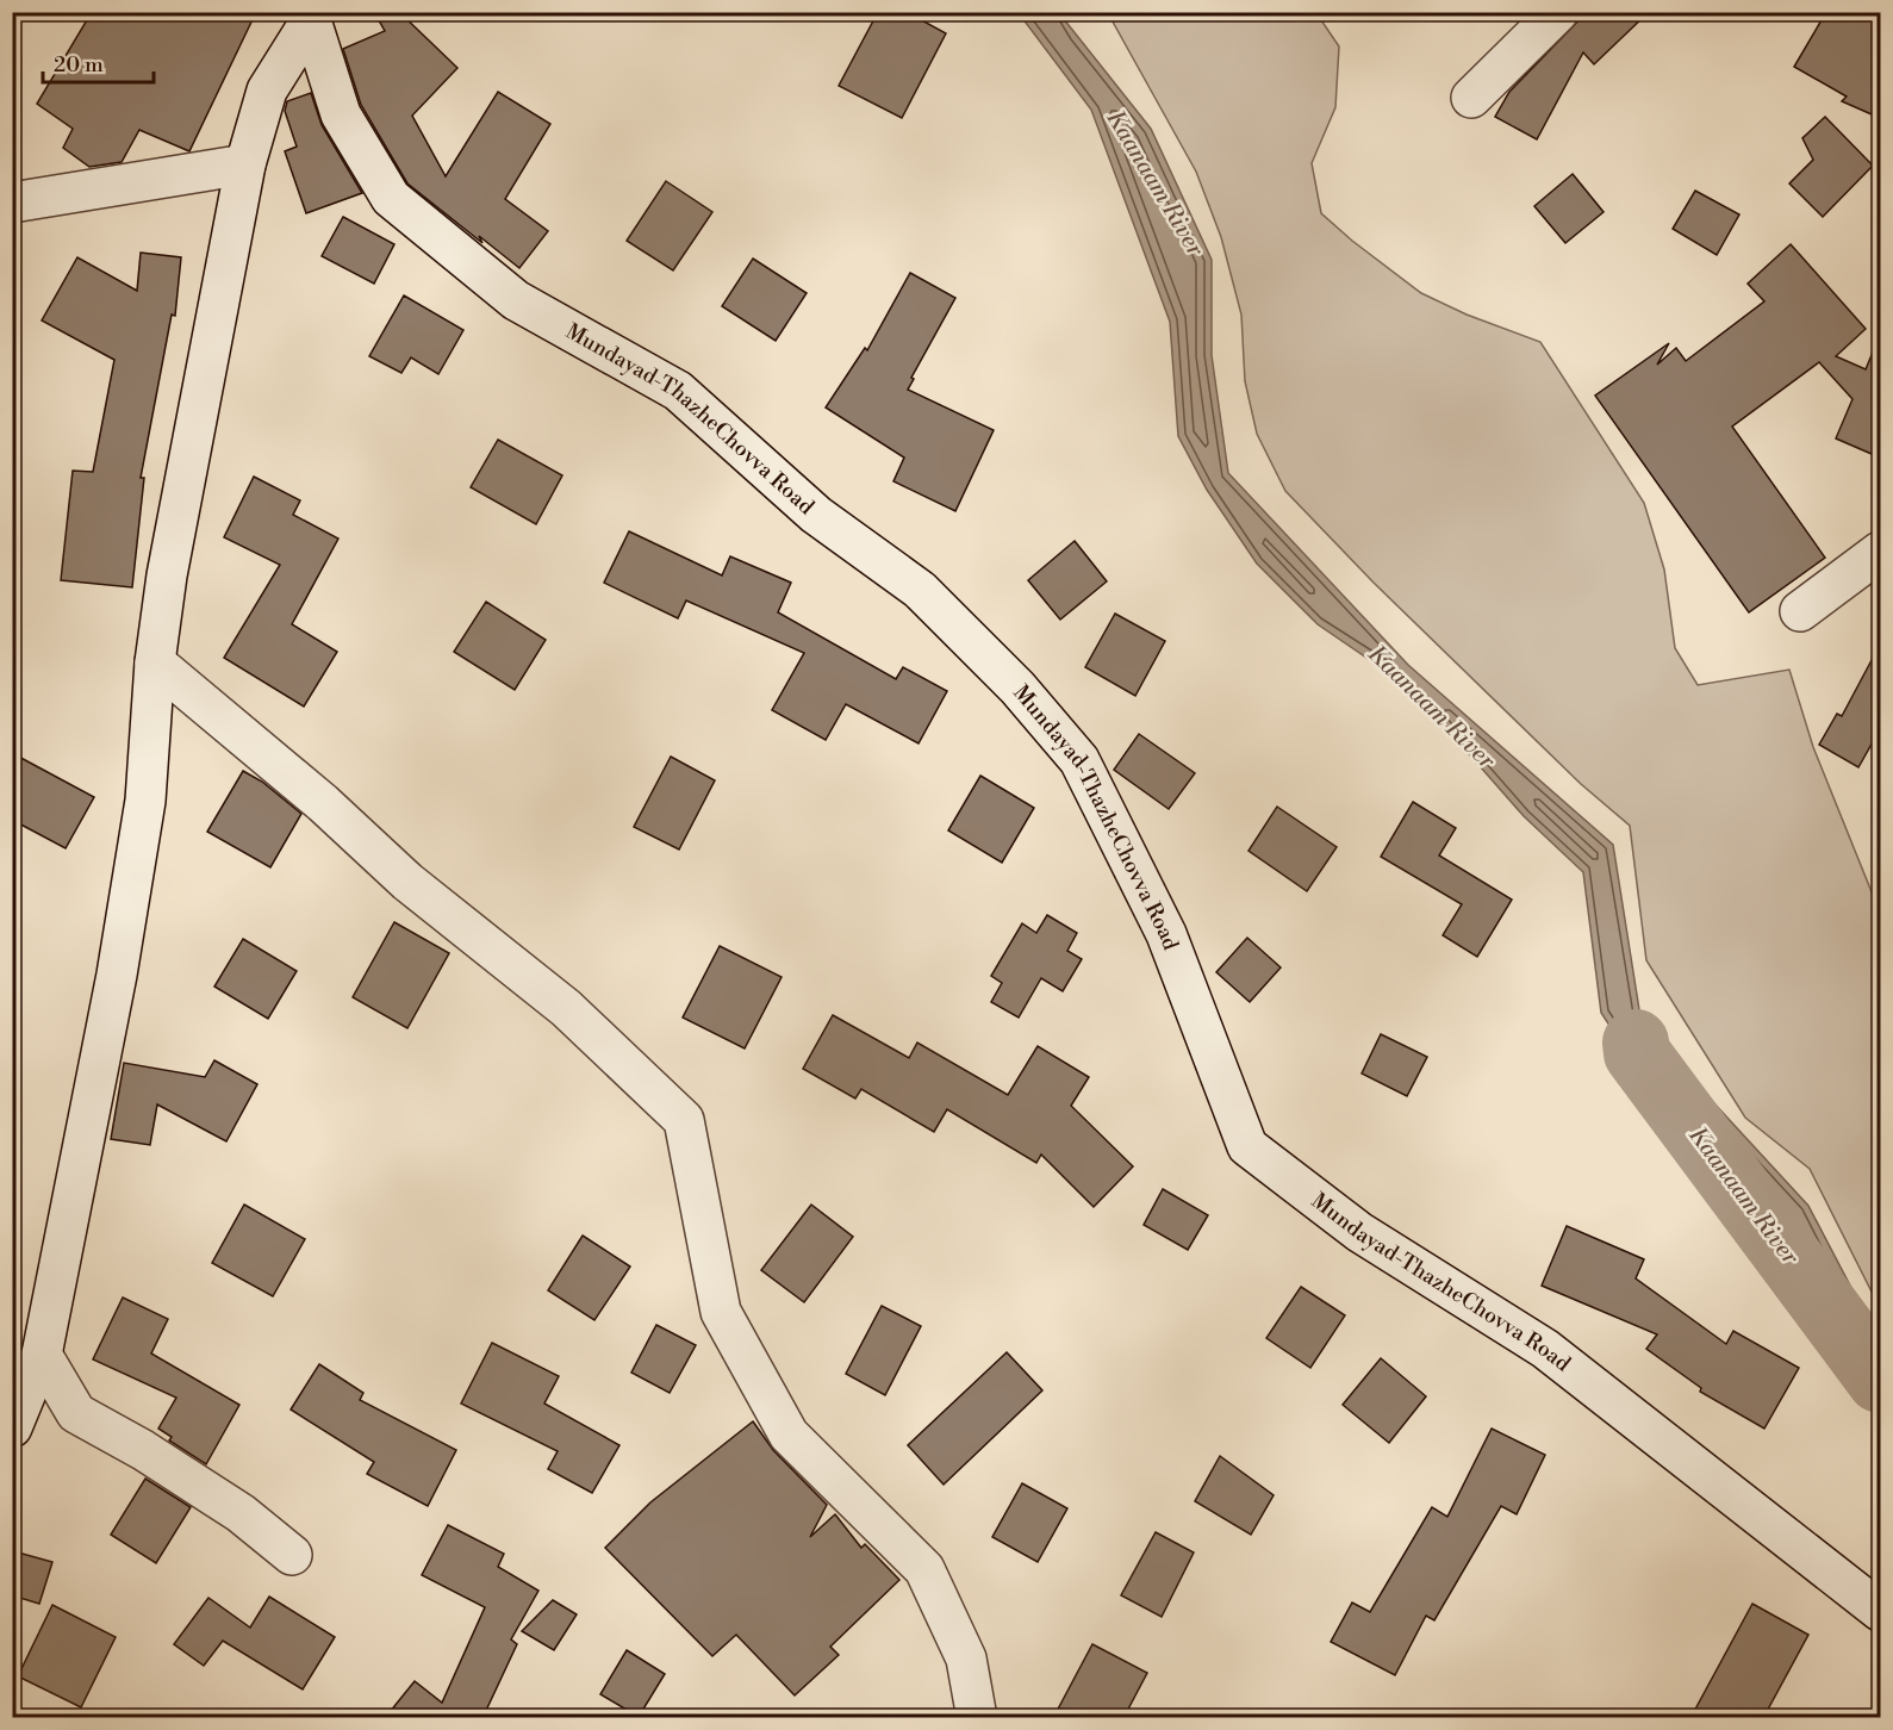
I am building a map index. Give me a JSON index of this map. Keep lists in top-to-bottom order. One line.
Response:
{"streets":{"main road":["Mundayad-ThazheChovva Road"]},"water":["Kaanaam River"],"scale_bar":"20 m"}
